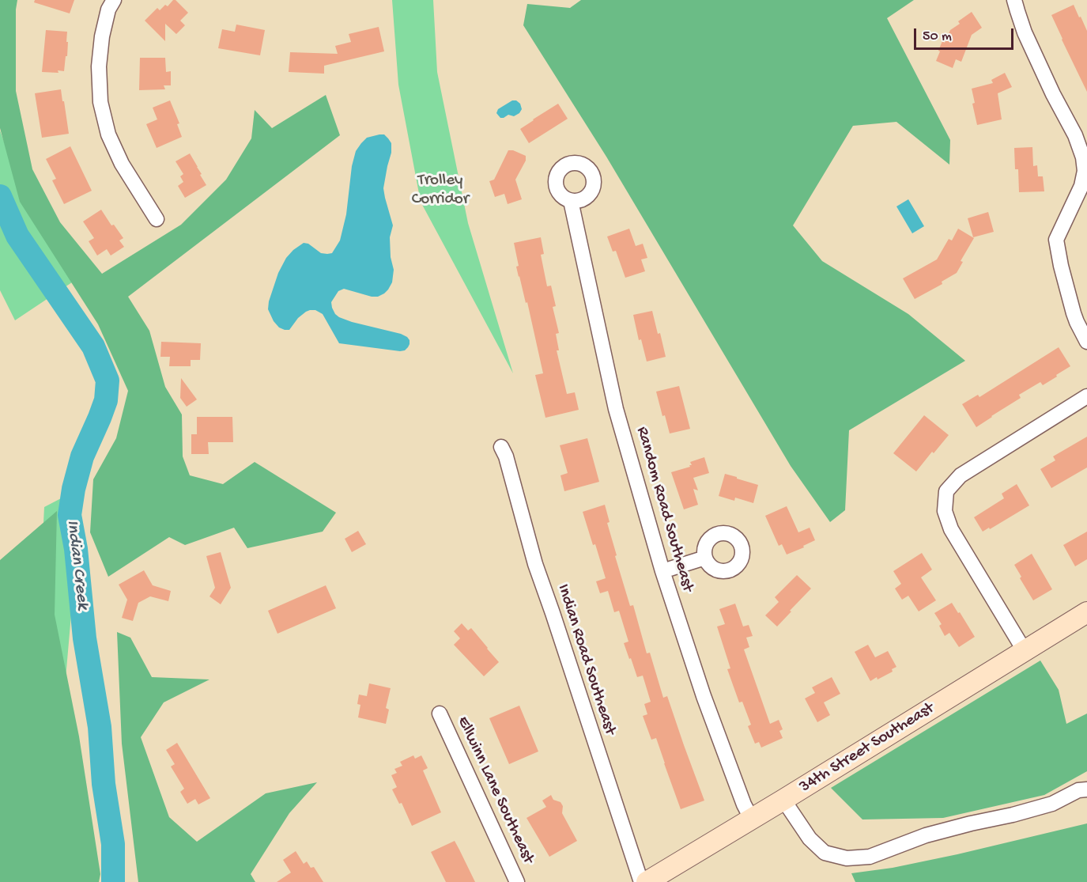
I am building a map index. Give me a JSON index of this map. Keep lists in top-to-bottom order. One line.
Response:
{"streets":{"street":["Random Road Southeast","Indian Road Southeast","34th Street Southeast","Ellwinn Lane Southeast"]},"crossings":[["Random Road Southeast","34th Street Southeast"]],"water":["Indian Creek"],"parks":["Trolley Corridor"],"scale_bar":"50 m"}
